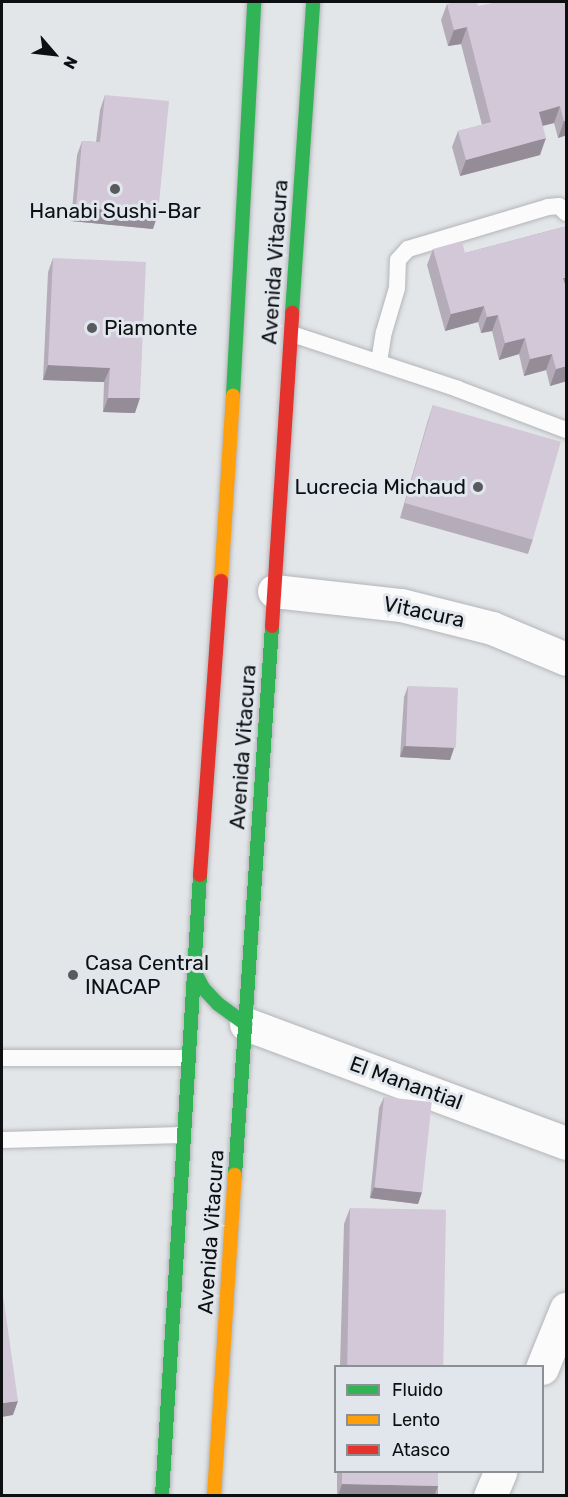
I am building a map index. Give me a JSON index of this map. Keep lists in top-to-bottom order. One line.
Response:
{"streets":{"main road":["Avenida Vitacura"],"street":["Vitacura","El Manantial"]},"crossings":[["Avenida Vitacura","Vitacura"],["Avenida Vitacura","El Manantial"]],"places":["Hanabi Sushi-Bar","Piamonte","Lucrecia Michaud","Casa Central INACAP"],"legend":["Fluido","Lento","Atasco"],"north":"bottom right"}
